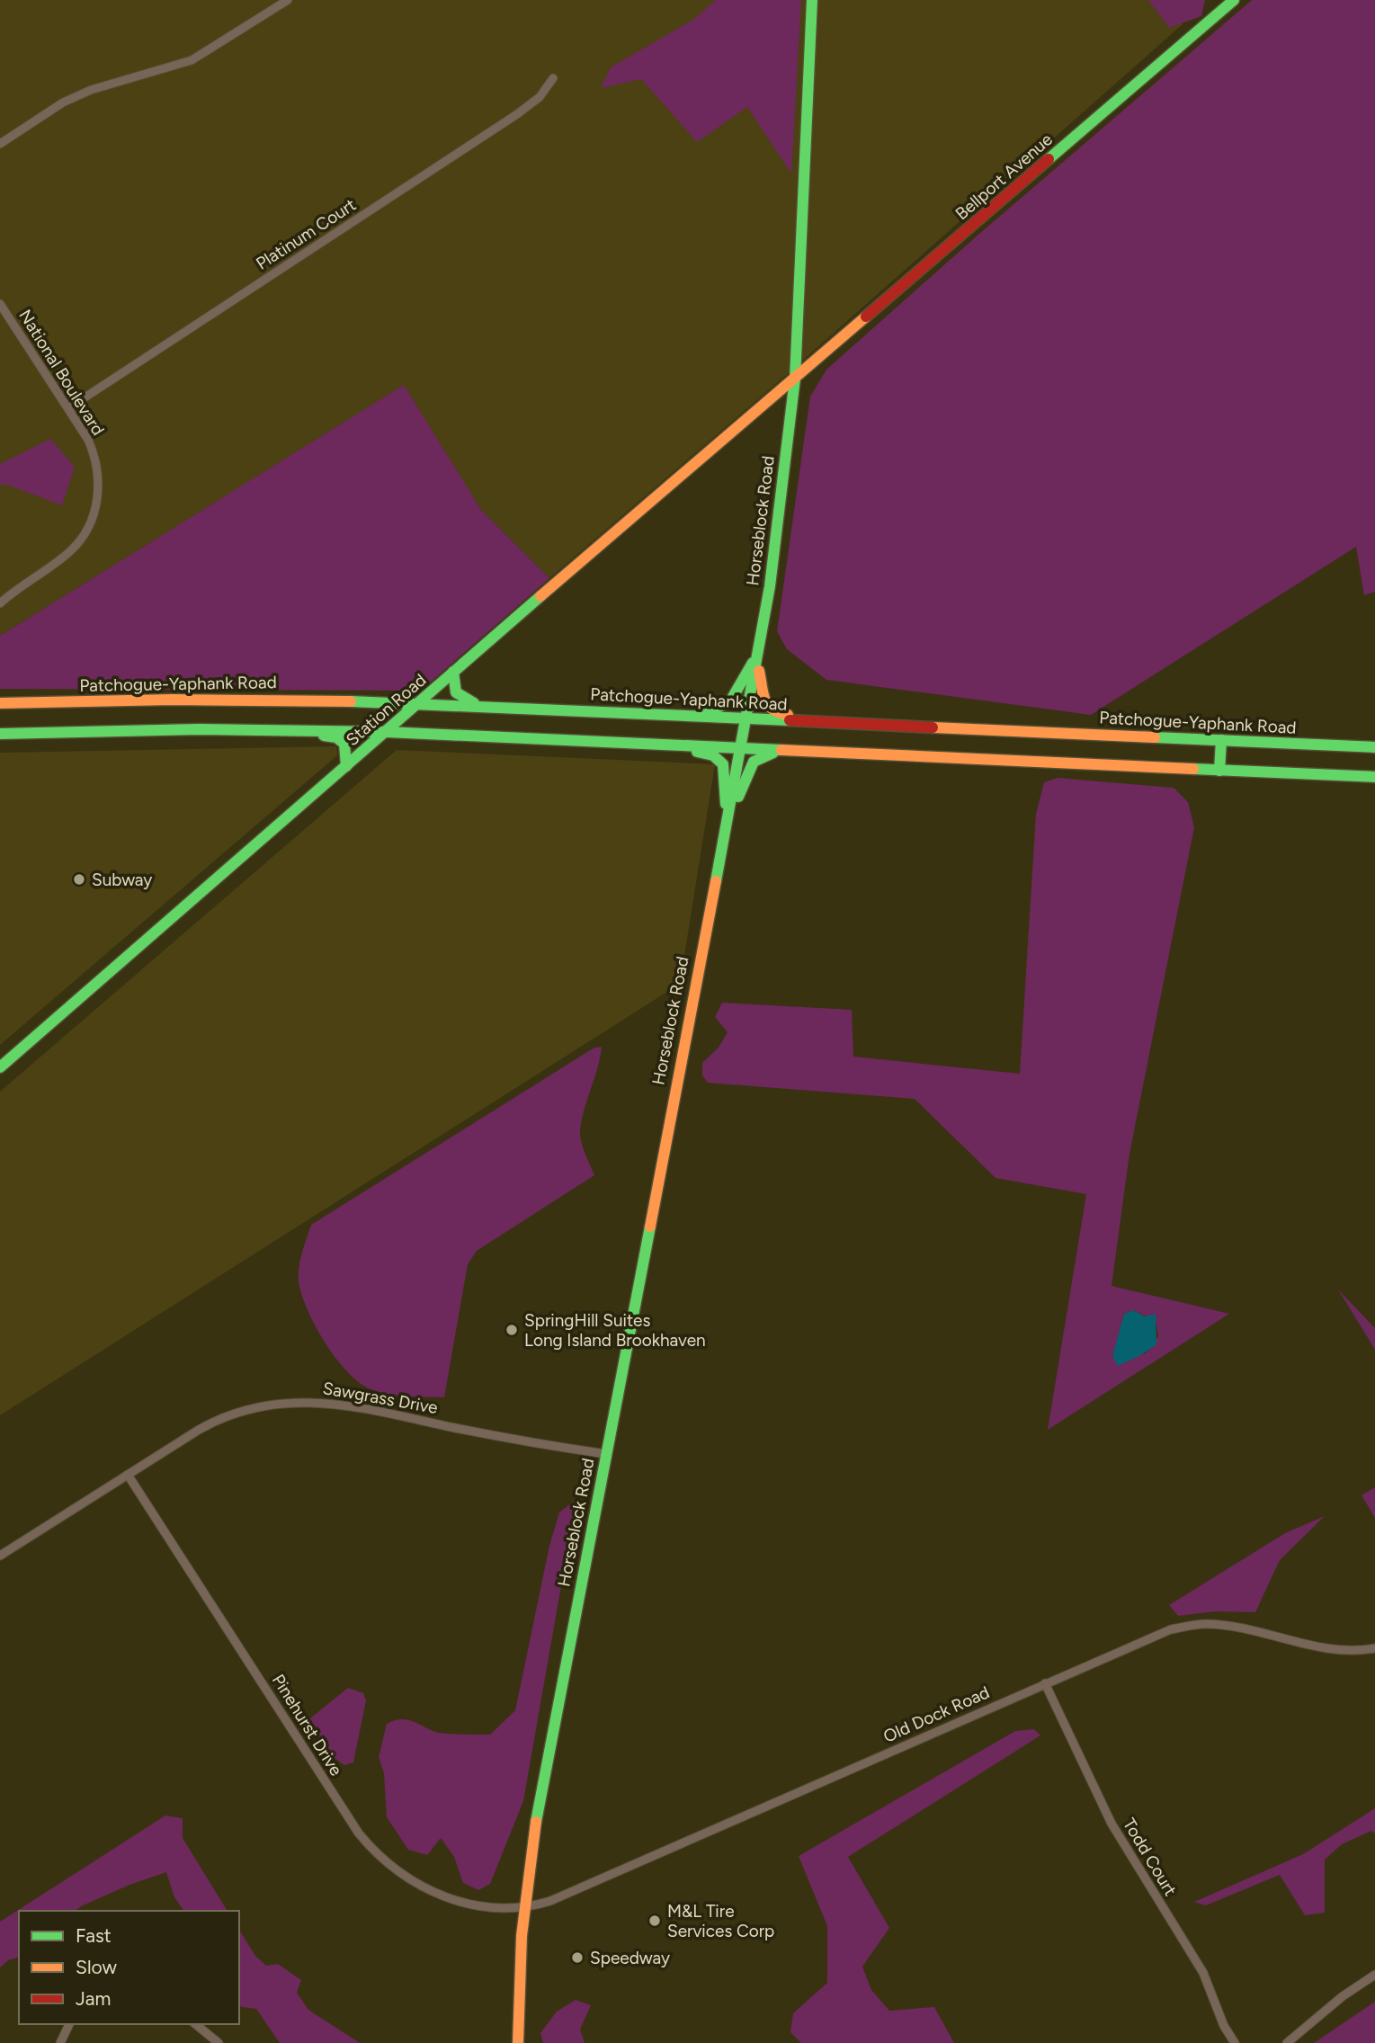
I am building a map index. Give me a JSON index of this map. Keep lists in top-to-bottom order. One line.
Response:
{"streets":{"main road":["Bellport Avenue","Horseblock Road","Patchogue-Yaphank Road","Station Road"],"street":["Platinum Court","National Boulevard","Sawgrass Drive","Old Dock Road","Pinehurst Drive","Todd Court"]},"crossings":[["Bellport Avenue","Horseblock Road"],["Bellport Avenue","Station Road"],["Platinum Court","National Boulevard"],["Horseblock Road","Patchogue-Yaphank Road"],["Horseblock Road","Station Road"],["Horseblock Road","Sawgrass Drive"],["Horseblock Road","Old Dock Road"],["Horseblock Road","Pinehurst Drive"],["Patchogue-Yaphank Road","Station Road"],["Sawgrass Drive","Pinehurst Drive"],["Old Dock Road","Pinehurst Drive"],["Old Dock Road","Todd Court"]],"places":["Subway","SpringHill Suites Long Island Brookhaven","M&L Tire Services Corp","Speedway"],"legend":["Fast","Slow","Jam"]}
